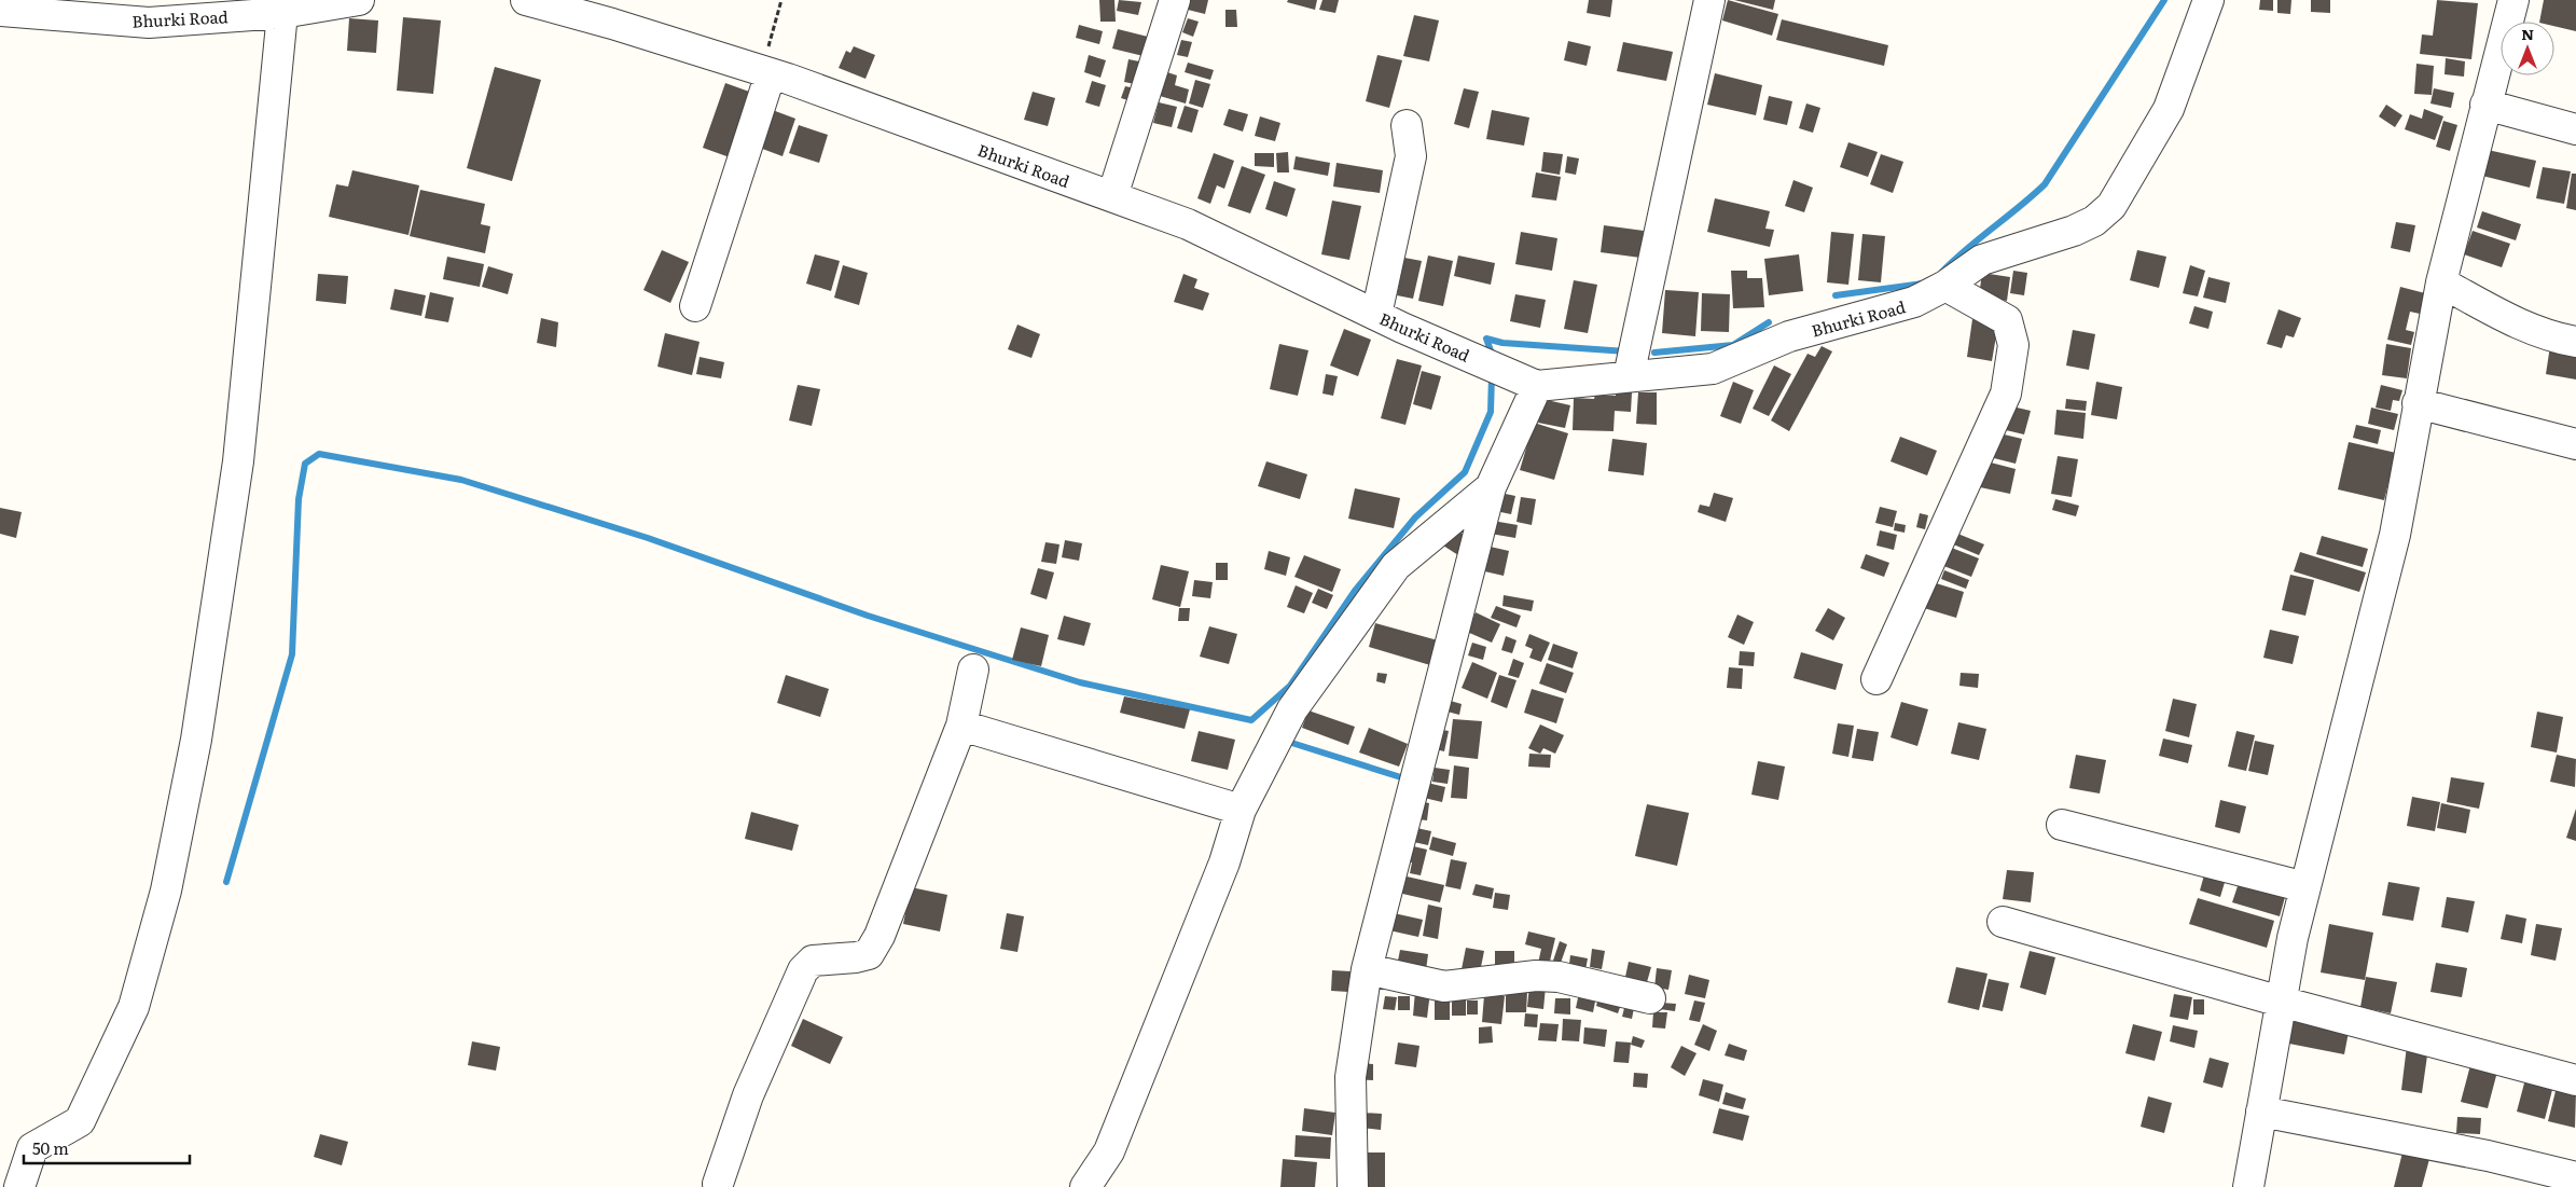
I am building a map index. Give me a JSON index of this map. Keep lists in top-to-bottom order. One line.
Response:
{"streets":{"street":["Bhurki Road"]},"scale_bar":"50 m","north":"top"}
